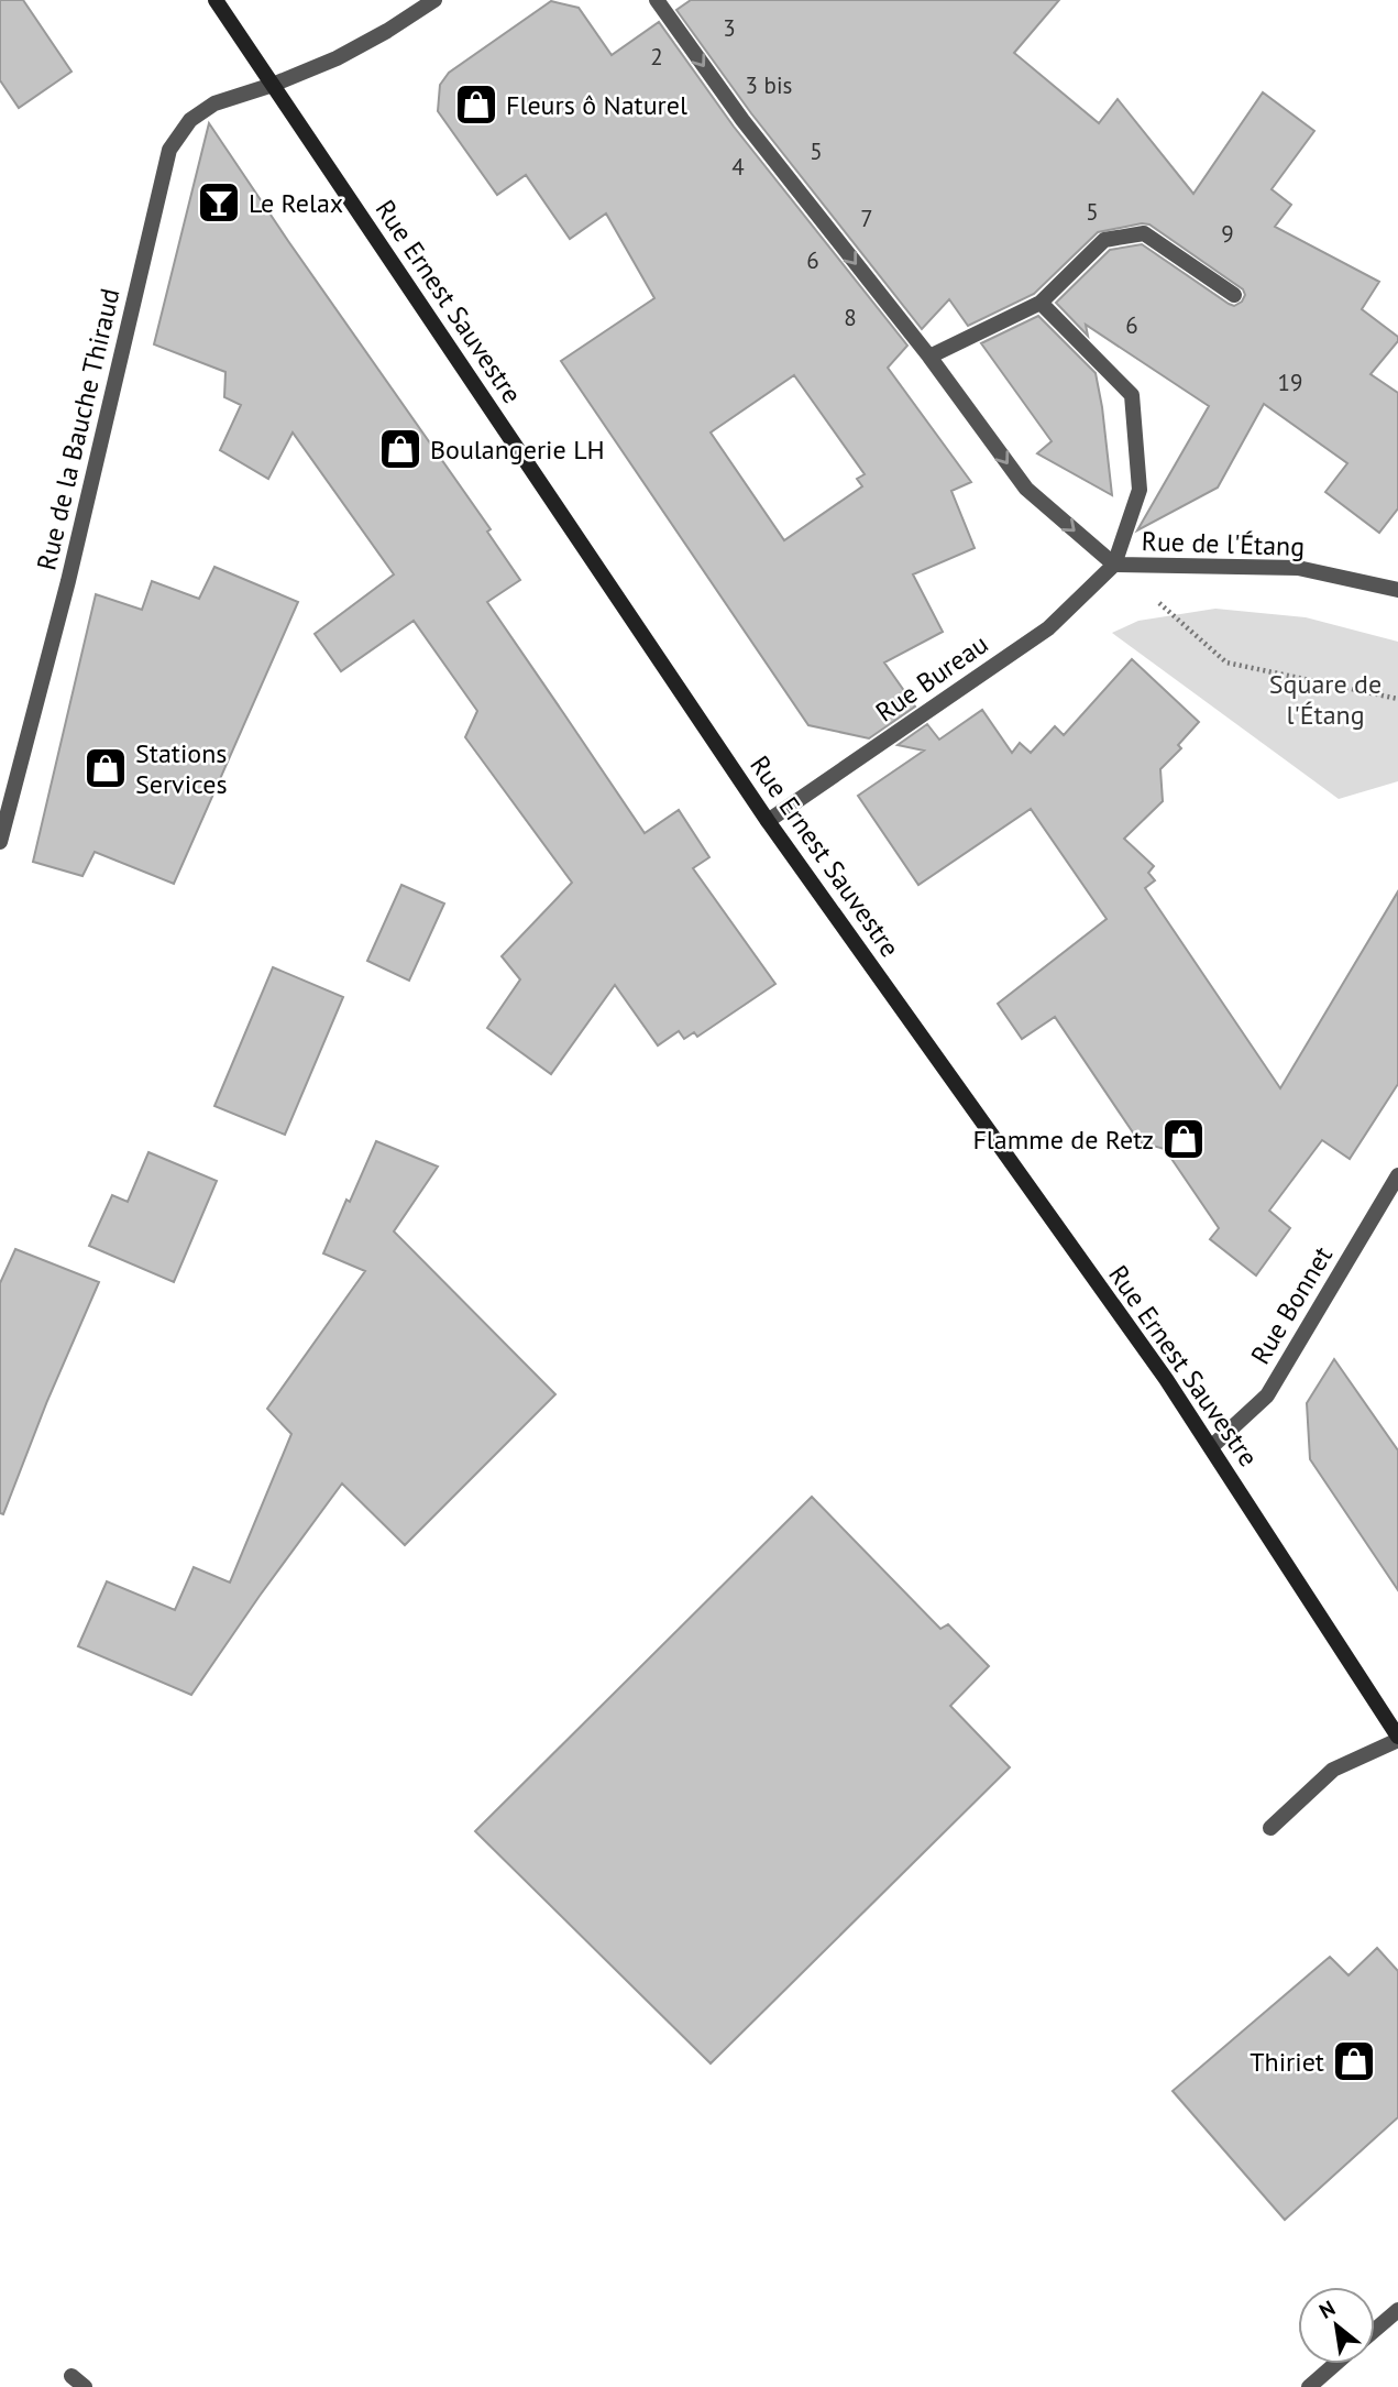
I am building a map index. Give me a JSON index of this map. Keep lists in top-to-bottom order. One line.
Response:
{"streets":{"main road":["Rue Ernest Sauvestre"],"street":["Rue de la Bauche Thiraud","Rue de l'Étang","Rue Bureau","Rue Bonnet"]},"crossings":[["Rue Ernest Sauvestre","Rue de la Bauche Thiraud"],["Rue Ernest Sauvestre","Rue Bureau"],["Rue Ernest Sauvestre","Rue Bonnet"],["Rue de l'Étang","Rue Bureau"]],"one_way":["Rue de l'Étang"],"parks":["Square de l'Étang"],"places":{"shop":["Fleurs ô Naturel","Boulangerie LH","Stations Services","Flamme de Retz","Thiriet"],"bar":["Le Relax"]},"house_numbers":["3","2","3 bis","5","4","5","7","9","6","8","6","19"],"north":"top left"}
